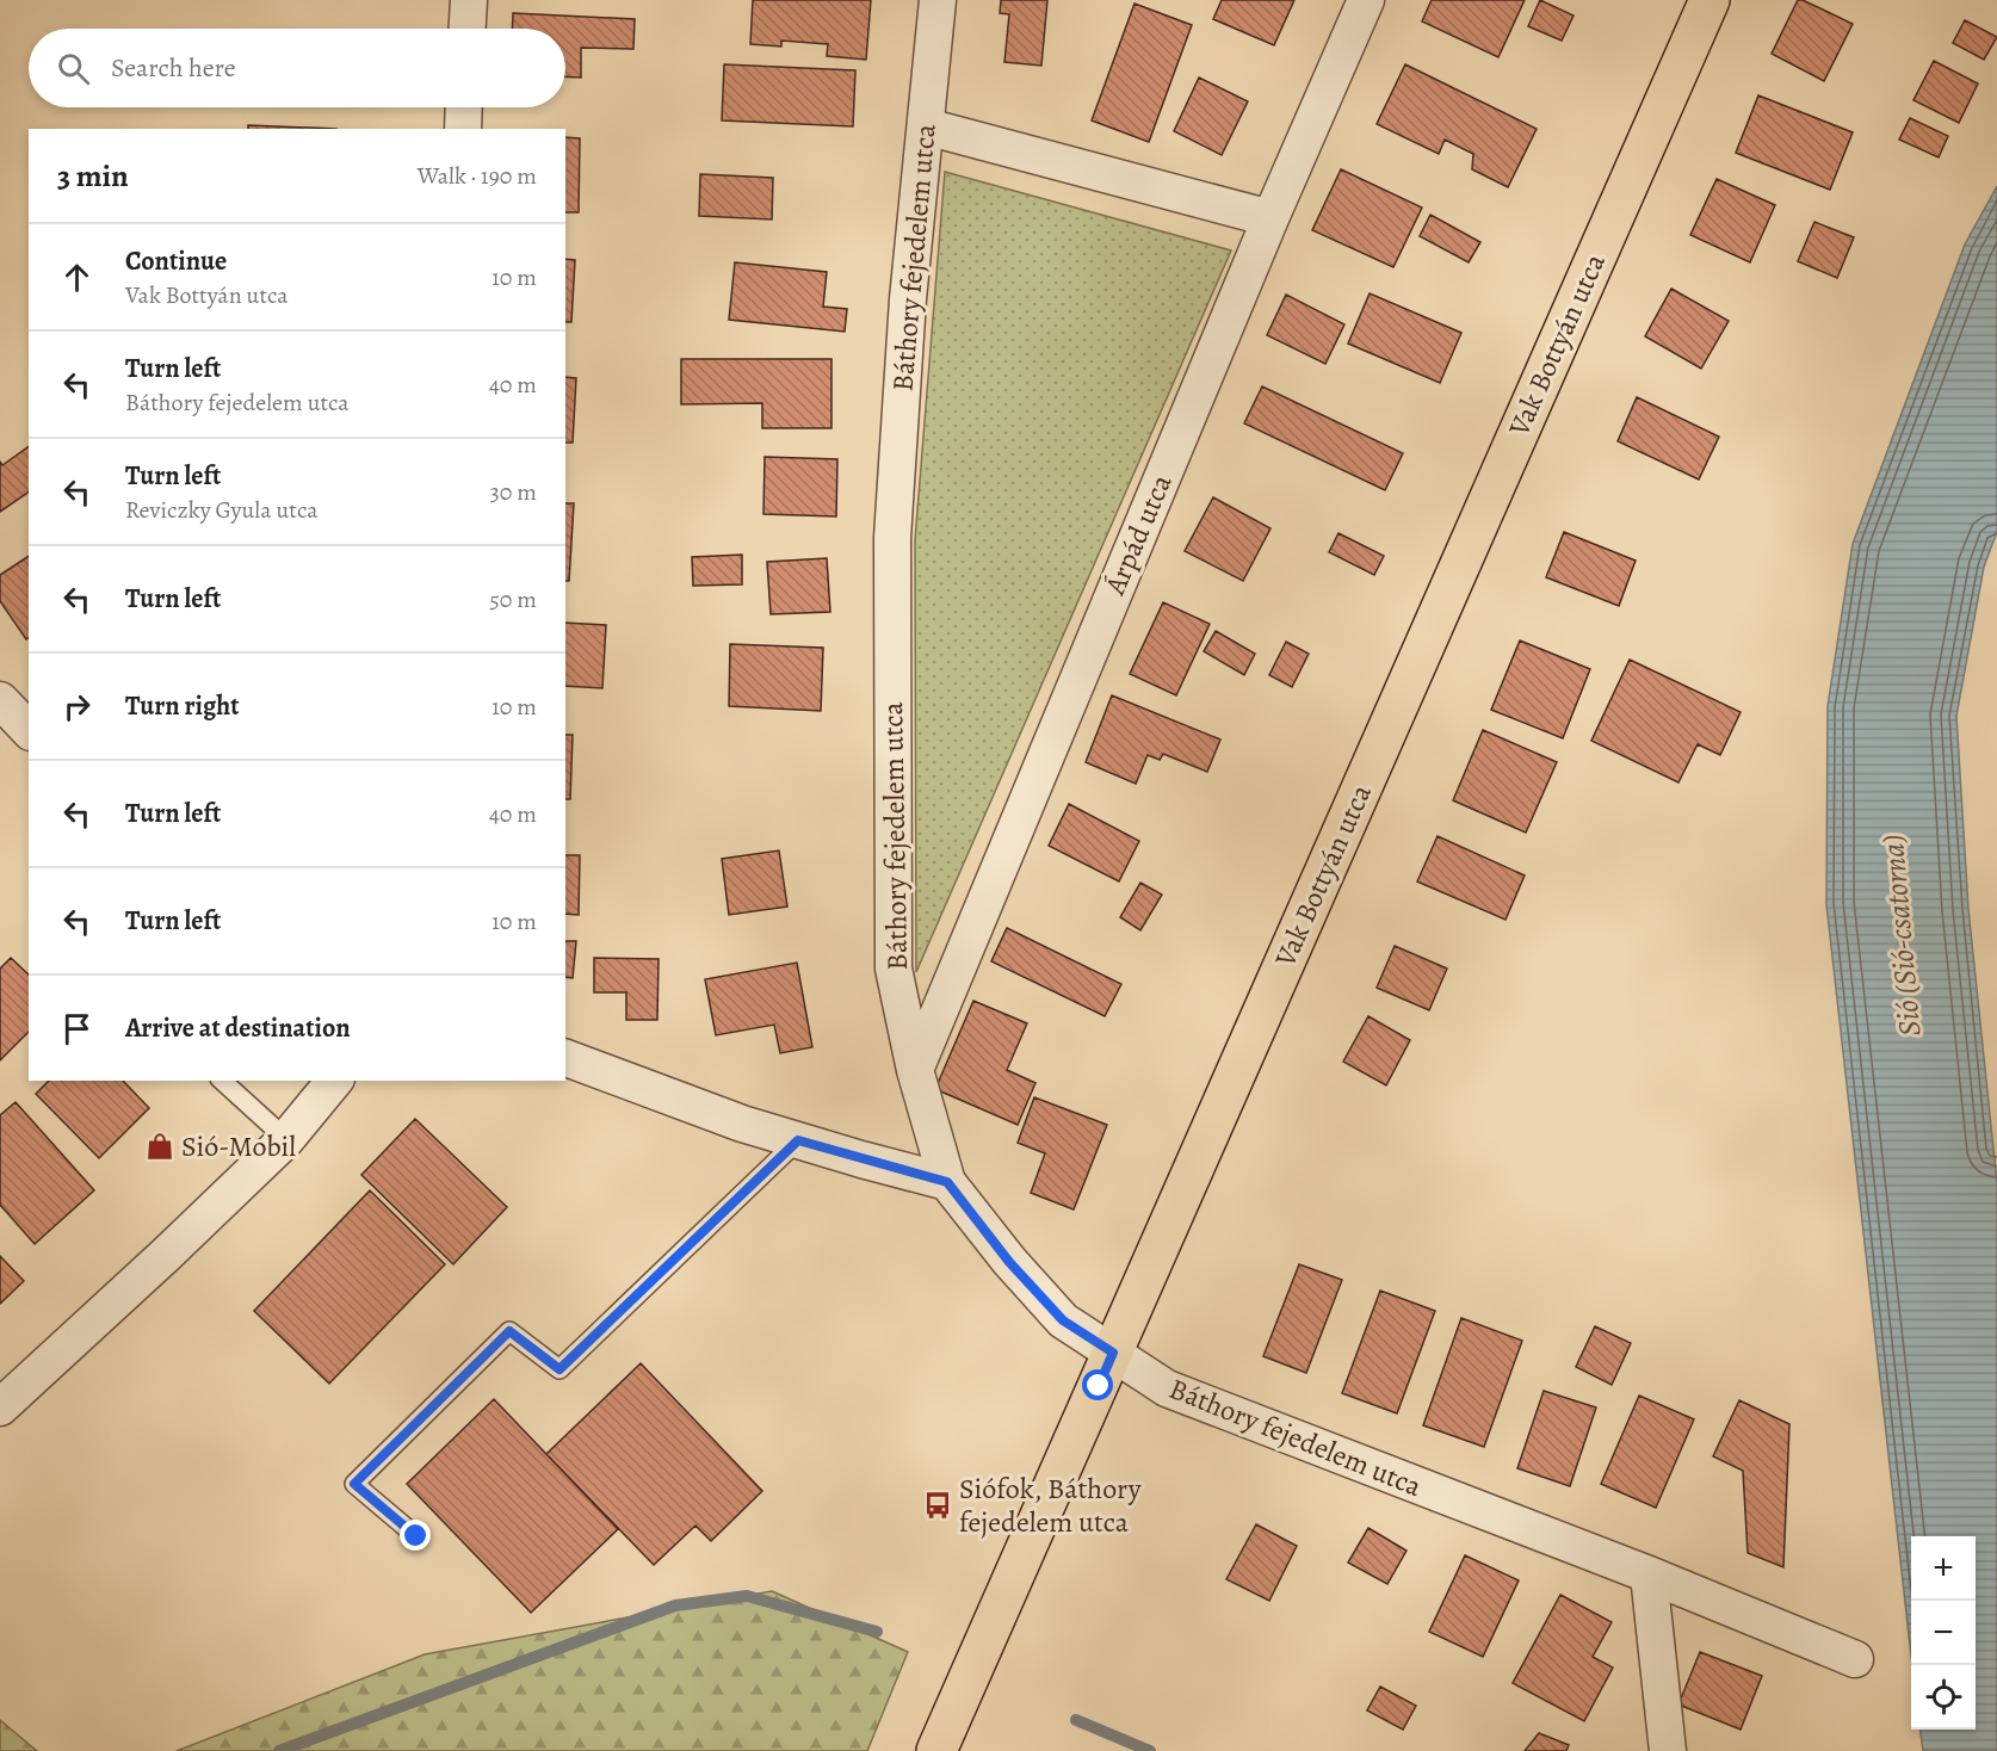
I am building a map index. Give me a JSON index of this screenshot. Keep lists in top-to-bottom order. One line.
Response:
{"streets":{"main road":["Vak Bottyán utca"],"street":["Báthory fejedelem utca","Árpád utca"]},"crossings":[["Báthory fejedelem utca","Vak Bottyán utca"],["Báthory fejedelem utca","Árpád utca"]],"water":["Sió (Sió-csatorna)"],"places":{"shop":["Sió-Mobil"],"bus stop":["Siófok, Báthory fejedelem utca"]},"page":{"search":"Search here","heading":["3 min","Walk · 190 m"],"list":[["Continue","Vak Bottyán utca","10 m"],["Turn left","Báthory fejedelem utca","40 m"],["Turn left","Reviczky Gyula utca","30 m"],["Turn left","50 m"],["Turn right","10 m"],["Turn left","40 m"],["Turn left","10 m"],"Arrive at destination"],"map_buttons":["+","−"]}}
